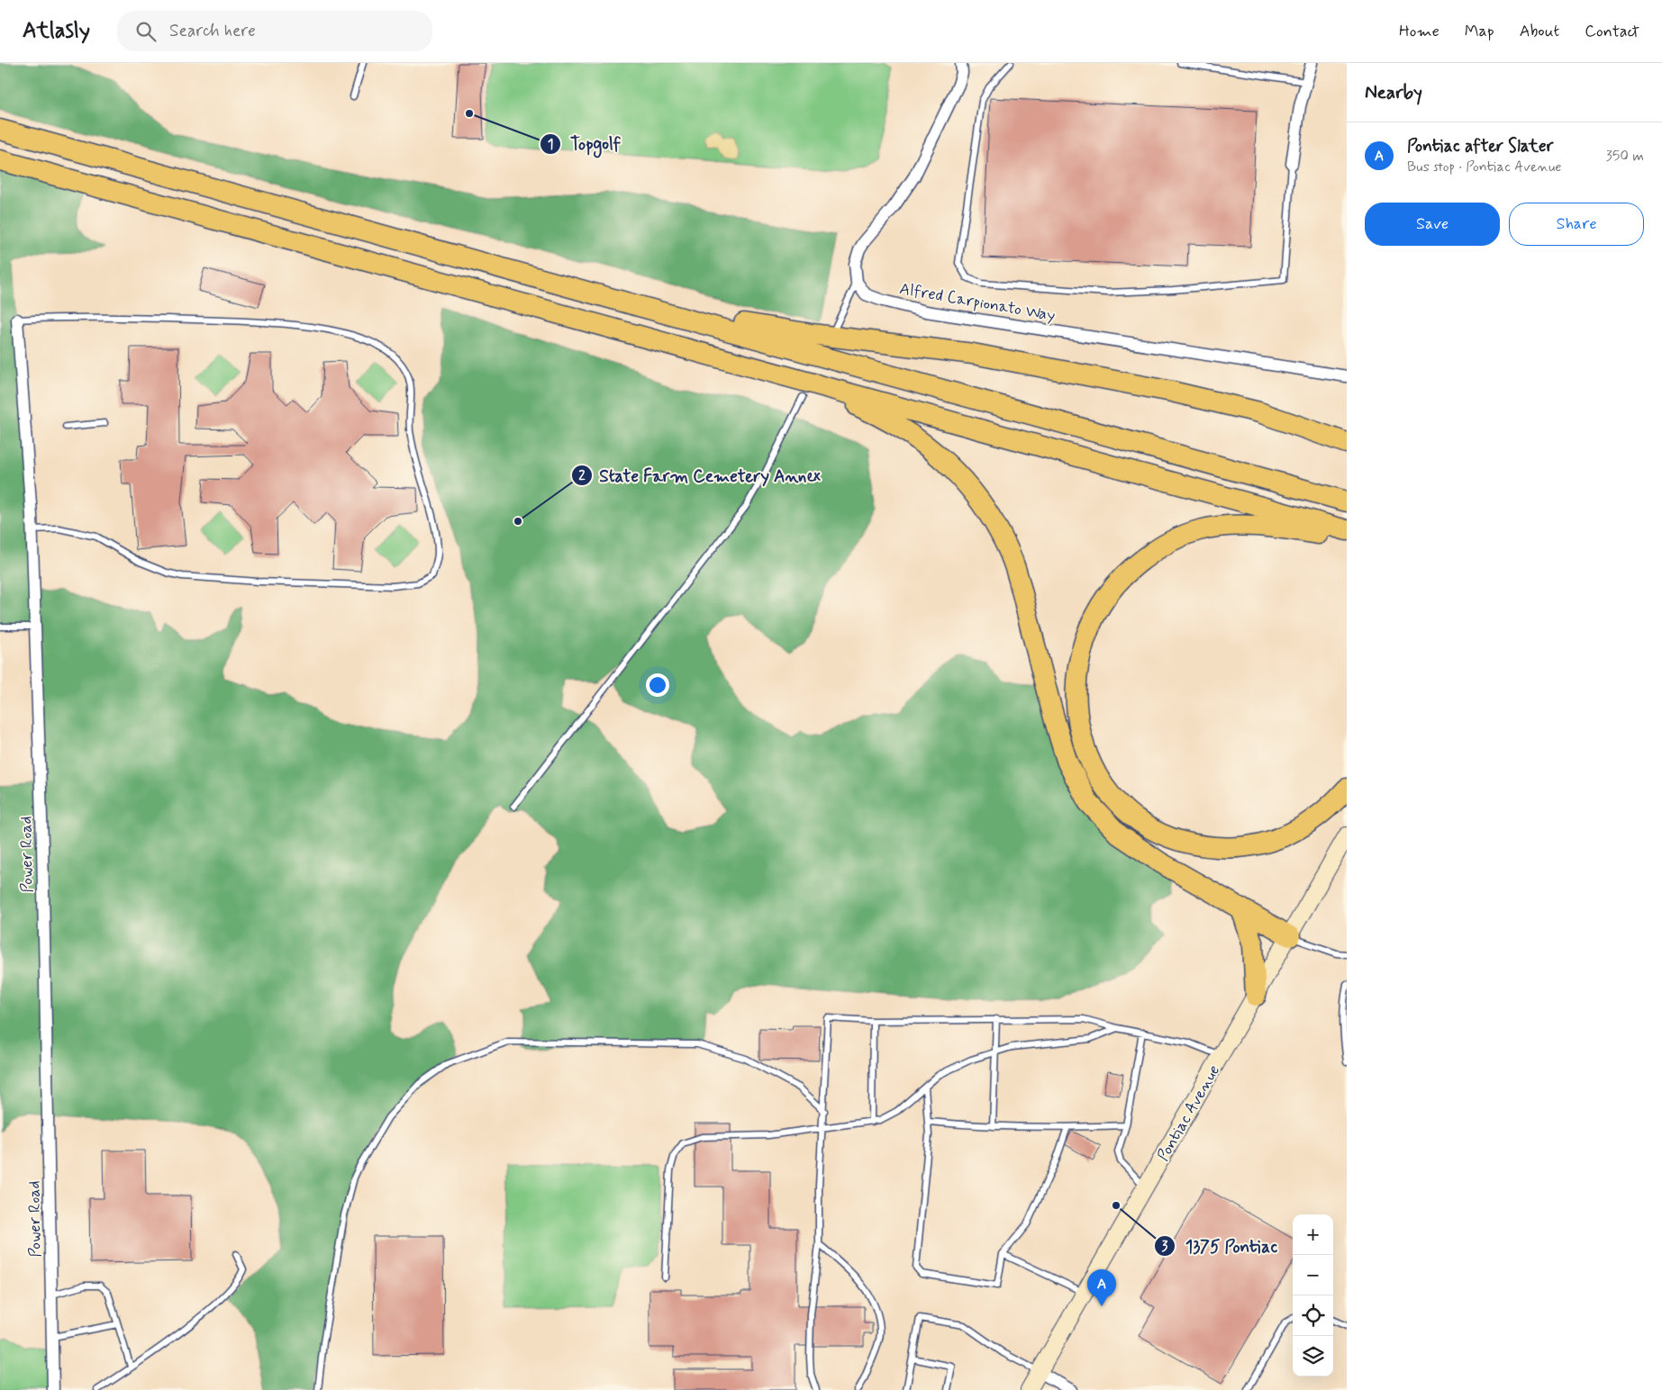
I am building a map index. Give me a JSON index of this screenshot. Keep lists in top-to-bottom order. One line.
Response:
{"streets":{"main road":["Pontiac Avenue"],"street":["Alfred Carpionato Way","Power Road"]},"places":["Topgolf","State Farm Cemetery Annex","1375 Pontiac"],"page":{"header":"Atlasly","search":"Search here","nav":["Home","Map","About","Contact"],"heading":"Nearby","list":[{"mark":"A","name":"Pontiac after Slater","note":"Bus stop · Pontiac Avenue","value":"350 m"}],"buttons":["Save","Share"],"map_buttons":["+","−"],"pins":"A"}}
